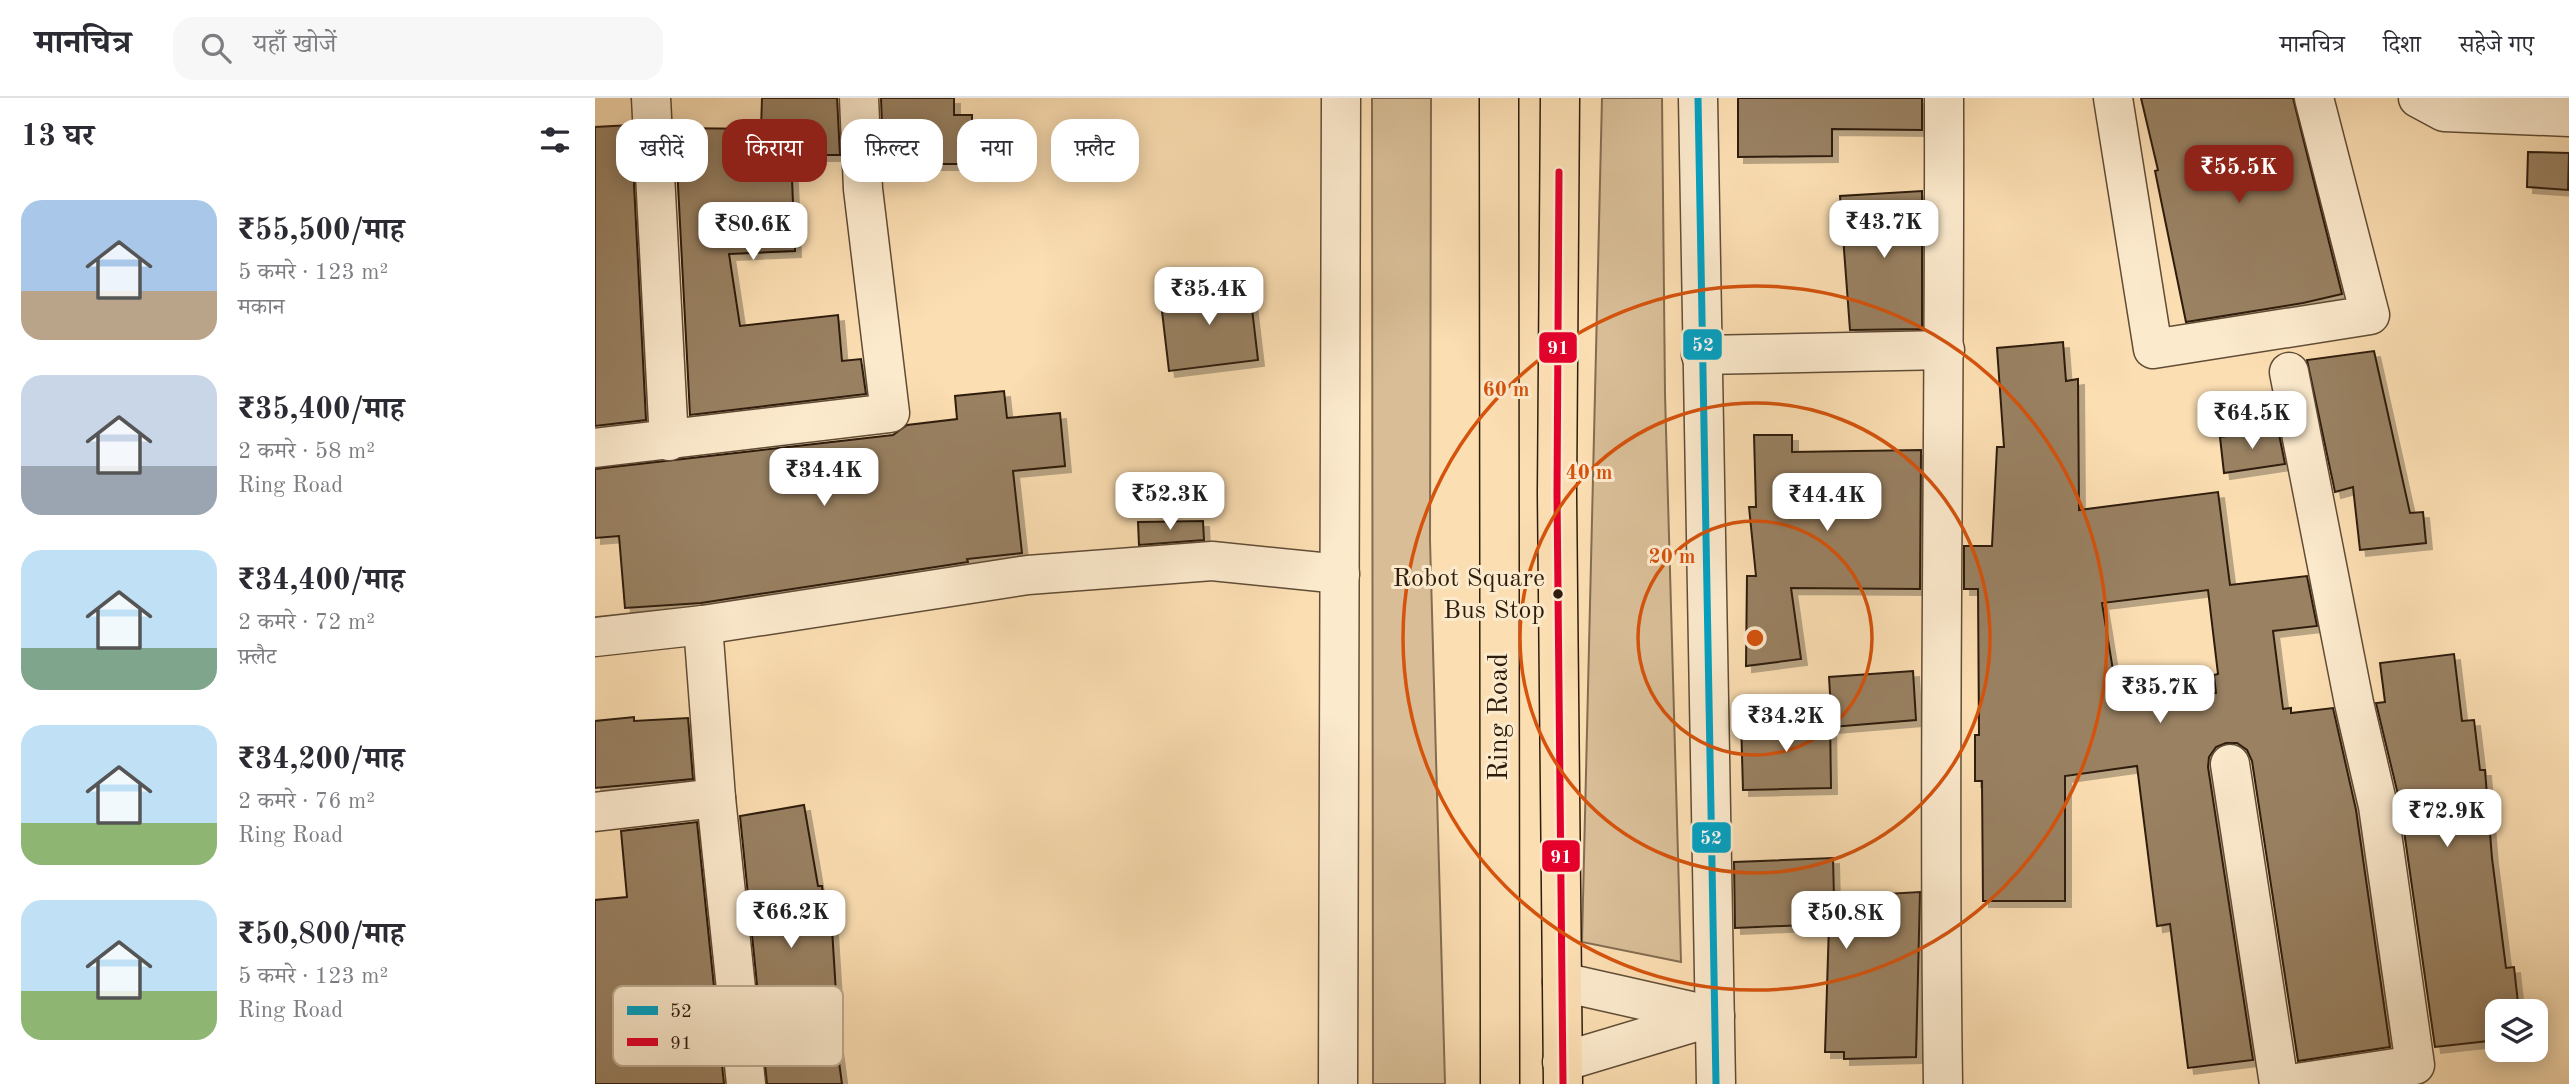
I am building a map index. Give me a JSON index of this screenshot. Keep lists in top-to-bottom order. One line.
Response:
{"streets":{"main road":["Ring Road"]},"places":["Robot Square Bus Stop"],"lines":["transit line 52","transit line 91"],"legend":["52","91"],"page":{"header":"मानचित्र","search":"यहाँ खोजें","nav":["मानचित्र","दिशा","सहेजे गए"],"heading":"13 घर","chip":["खरीदें","किराया","फ़िल्टर","नया","फ़्लैट"],"price":["₹55.5K","₹43.7K","₹80.6K","₹35.4K","₹64.5K","₹34.4K","₹52.3K","₹44.4K","₹35.7K","₹34.2K","₹72.9K","₹66.2K","₹50.8K"],"list":[{"name":"₹55,500/माह","note":"5 कमरे · 123 m² · मकान"},{"name":"₹35,400/माह","note":"2 कमरे · 58 m² · Ring Road"},{"name":"₹34,400/माह","note":"2 कमरे · 72 m² · फ़्लैट"},{"name":"₹34,200/माह","note":"2 कमरे · 76 m² · Ring Road"},{"name":"₹50,800/माह","note":"5 कमरे · 123 m² · Ring Road"}]},"rings":["60 m","40 m","20 m"]}
